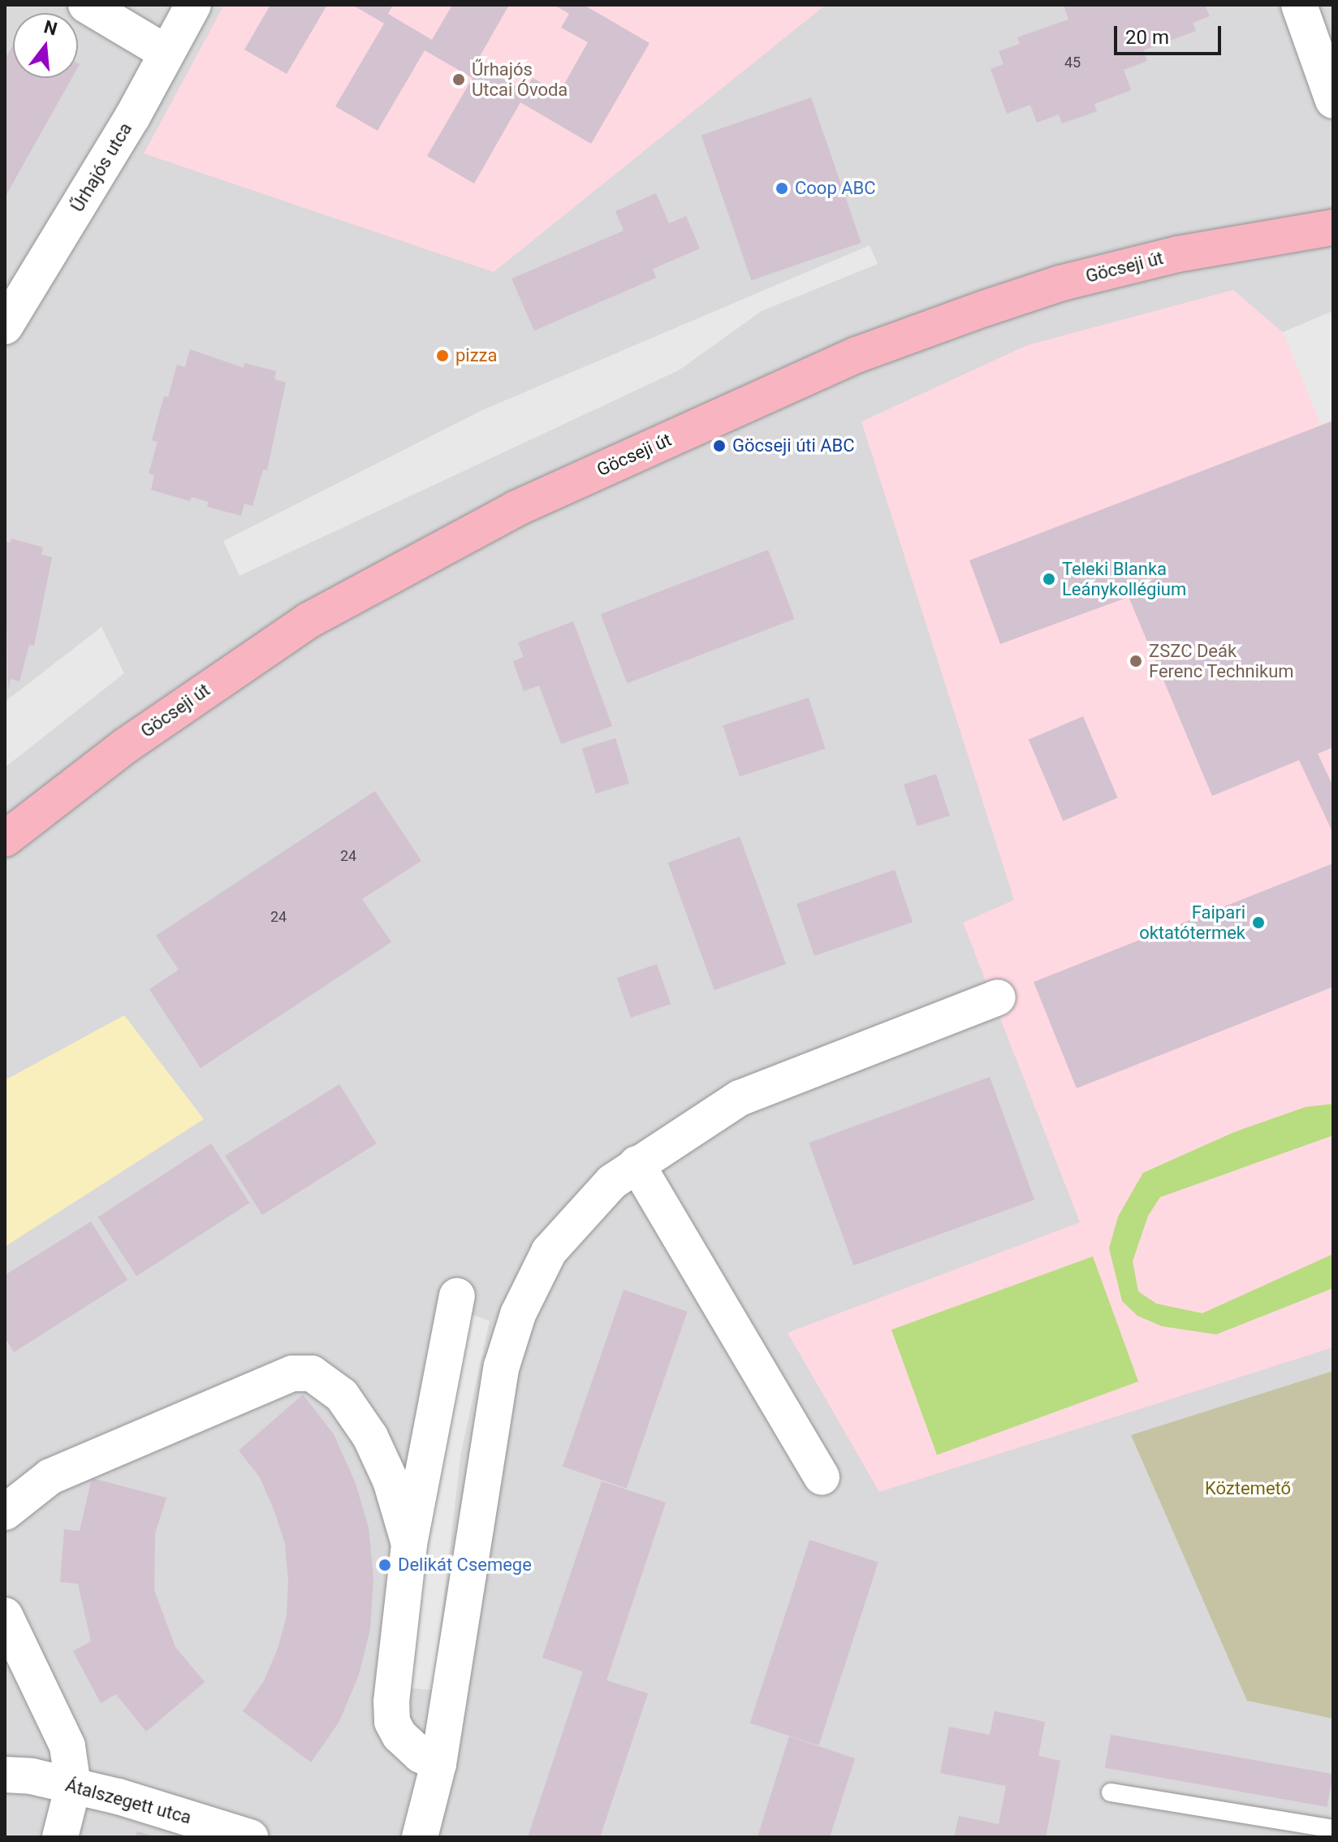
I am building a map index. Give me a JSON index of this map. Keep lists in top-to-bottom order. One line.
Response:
{"streets":{"main road":["Göcseji út"],"street":["Űrhajós utca","Átalszegett utca"]},"parks":["Köztemető"],"places":["Űrhajós Utcai Óvoda","Coop ABC","pizza","Göcseji úti ABC","Teleki Blanka Leánykollégium","ZSZC Deák Ferenc Technikum","Faipari oktatótermek","Delikát Csemege"],"house_numbers":["45","24","24"],"scale_bar":"20 m","north":"top"}
